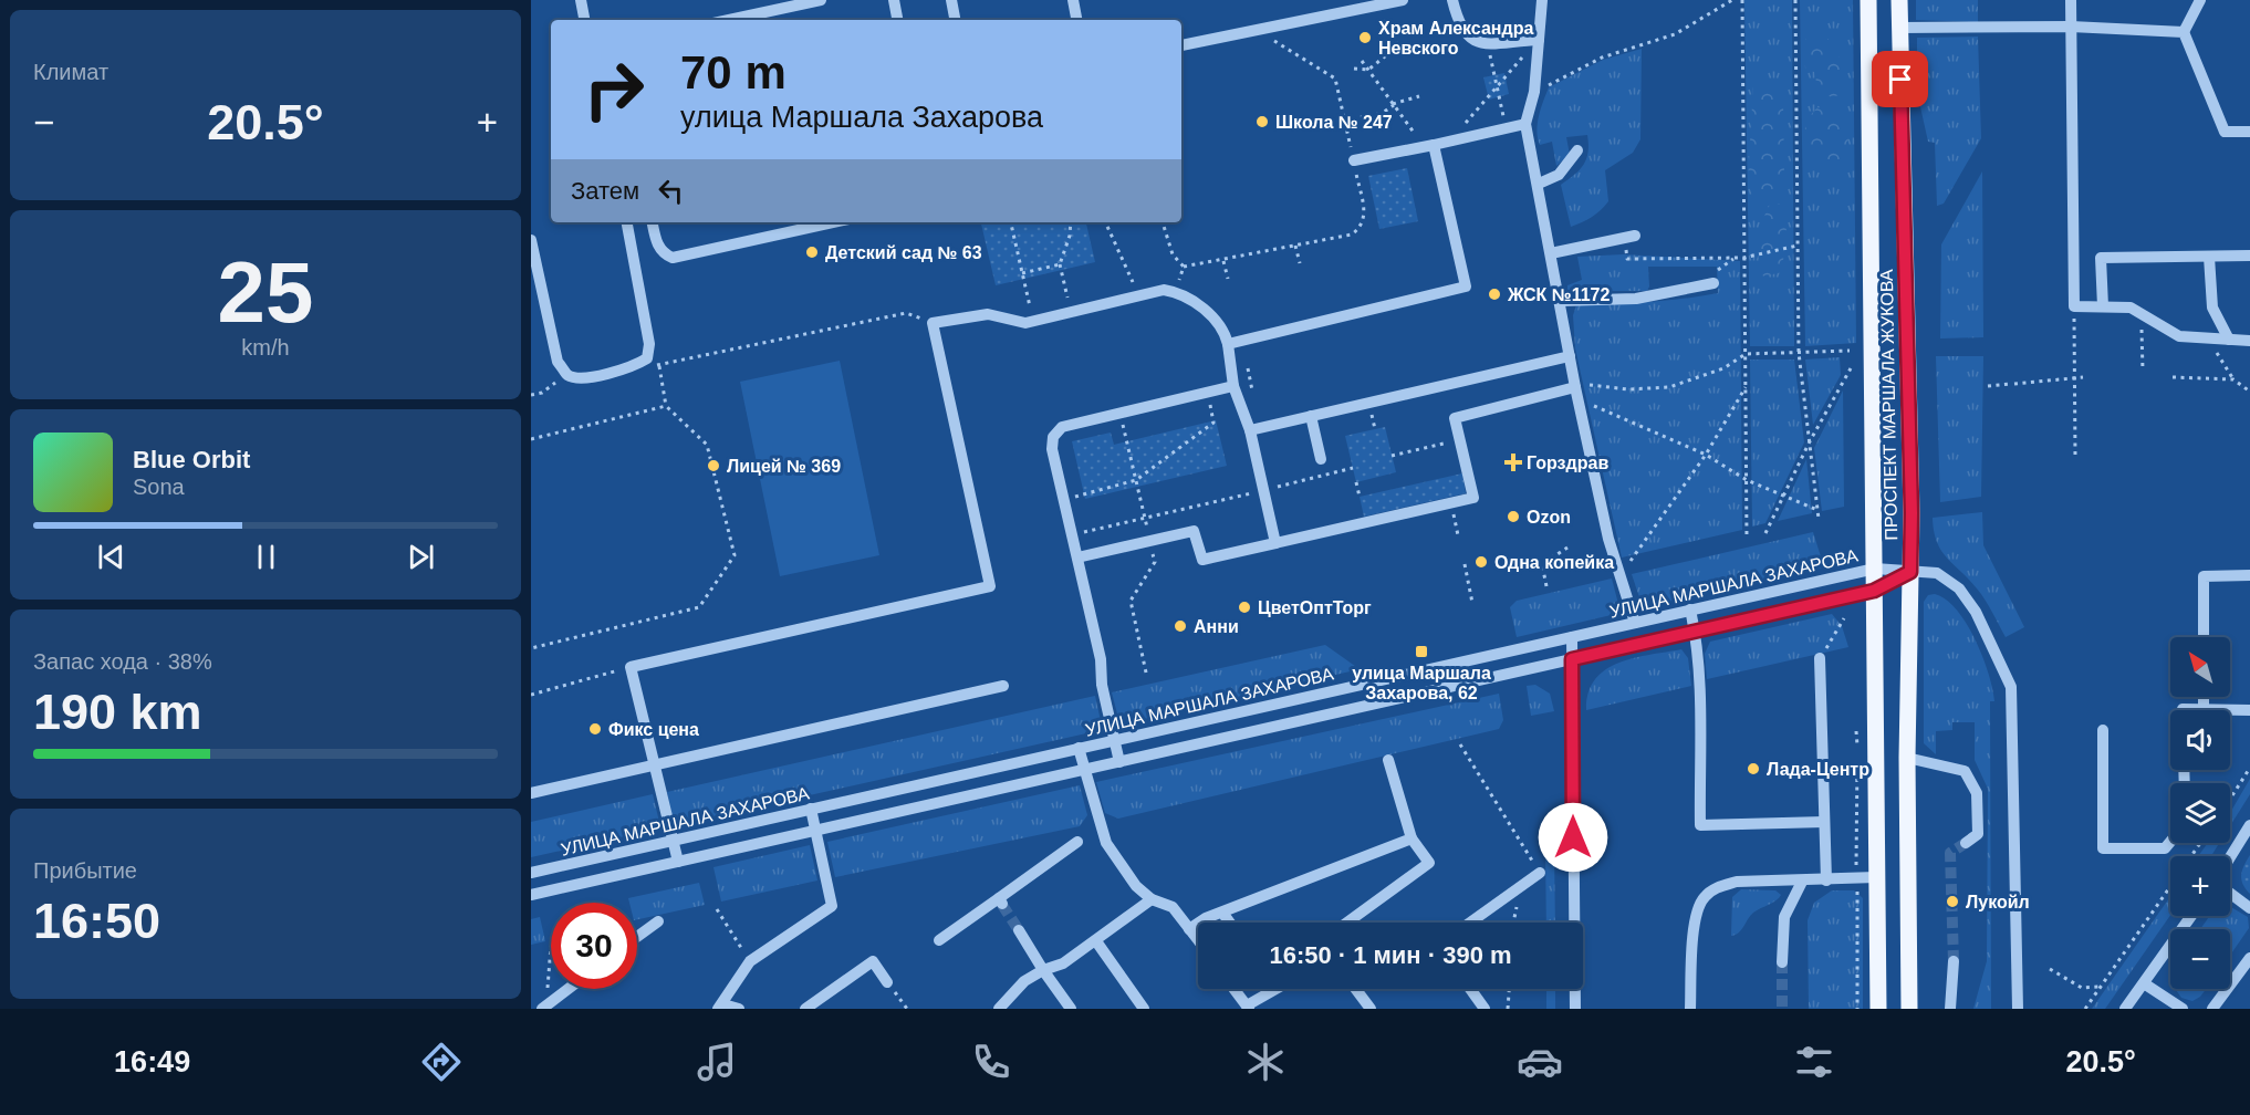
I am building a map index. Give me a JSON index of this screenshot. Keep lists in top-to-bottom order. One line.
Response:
{"streets":{"main road":["ПРОСПЕКТ МАРШАЛА ЖУКОВА"],"street":["УЛИЦА МАРШАЛА ЗАХАРОВА"]},"crossings":[["ПРОСПЕКТ МАРШАЛА ЖУКОВА","УЛИЦА МАРШАЛА ЗАХАРОВА"]],"places":{"other":["Храм Александра Невского","Школа № 247","Детский сад № 63","ЖСК №1172","Лицей № 369","Ozon","Одна копейка","ЦветОптТорг","Анни","Фикс цена","Лада-Центр","Лукойл"],"health":["Горздрав"],"transit":["улица Маршала Захарова, 62"]},"north":"top left","page":{"tile":["Климат",["25","km/h"],["Запас хода · 38%","190 km"],["Прибытие","16:50"]],"turn":["70 m","улица Маршала Захарова"],"heat":["−","20.5°","+"],"then":"Затем","song":["Blue Orbit","Sona"],"map_buttons":["+","−"],"limit":"30","trip":"16:50 · 1 мин · 390 m","tabs":["16:49","20.5°"]}}
